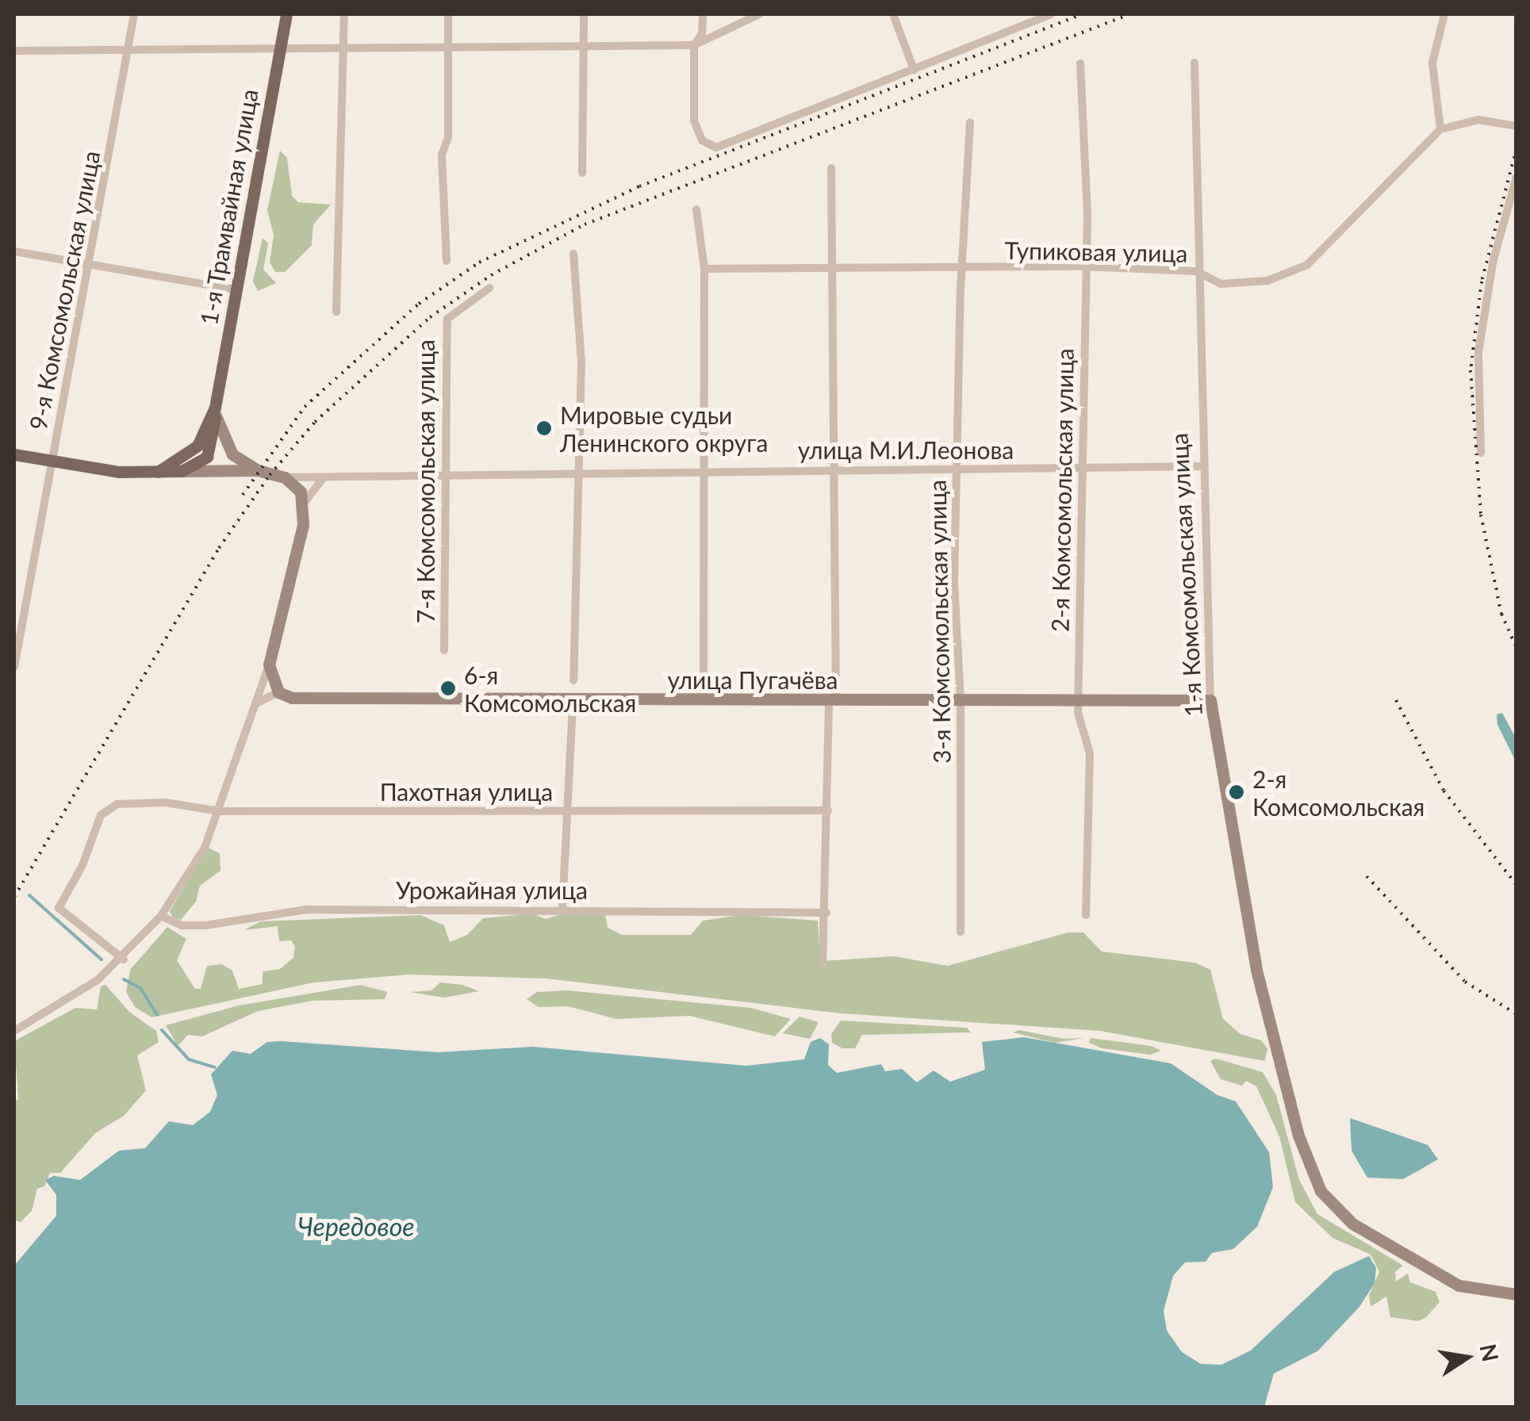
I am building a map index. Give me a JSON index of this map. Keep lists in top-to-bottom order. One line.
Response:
{"streets":{"main road":["1-я Трамвайная улица","улица М.И.Леонова","1-я Комсомольская улица","улица Пугачёва"],"street":["Тупиковая улица","9-я Комсомольская улица","7-я Комсомольская улица","2-я Комсомольская улица","3-я Комсомольская улица","Пахотная улица","Урожайная улица"]},"crossings":[["Тупиковая улица","2-я Комсомольская улица"],["Тупиковая улица","1-я Комсомольская улица"],["Тупиковая улица","3-я Комсомольская улица"],["улица М.И.Леонова","7-я Комсомольская улица"],["улица М.И.Леонова","2-я Комсомольская улица"],["улица М.И.Леонова","1-я Комсомольская улица"],["улица М.И.Леонова","3-я Комсомольская улица"],["2-я Комсомольская улица","улица Пугачёва"],["1-я Комсомольская улица","улица Пугачёва"],["3-я Комсомольская улица","улица Пугачёва"]],"water":["Чередовое"],"places":["Мировые судьи Ленинского округа","6-я Комсомольская","2-я Комсомольская"],"north":"right"}
